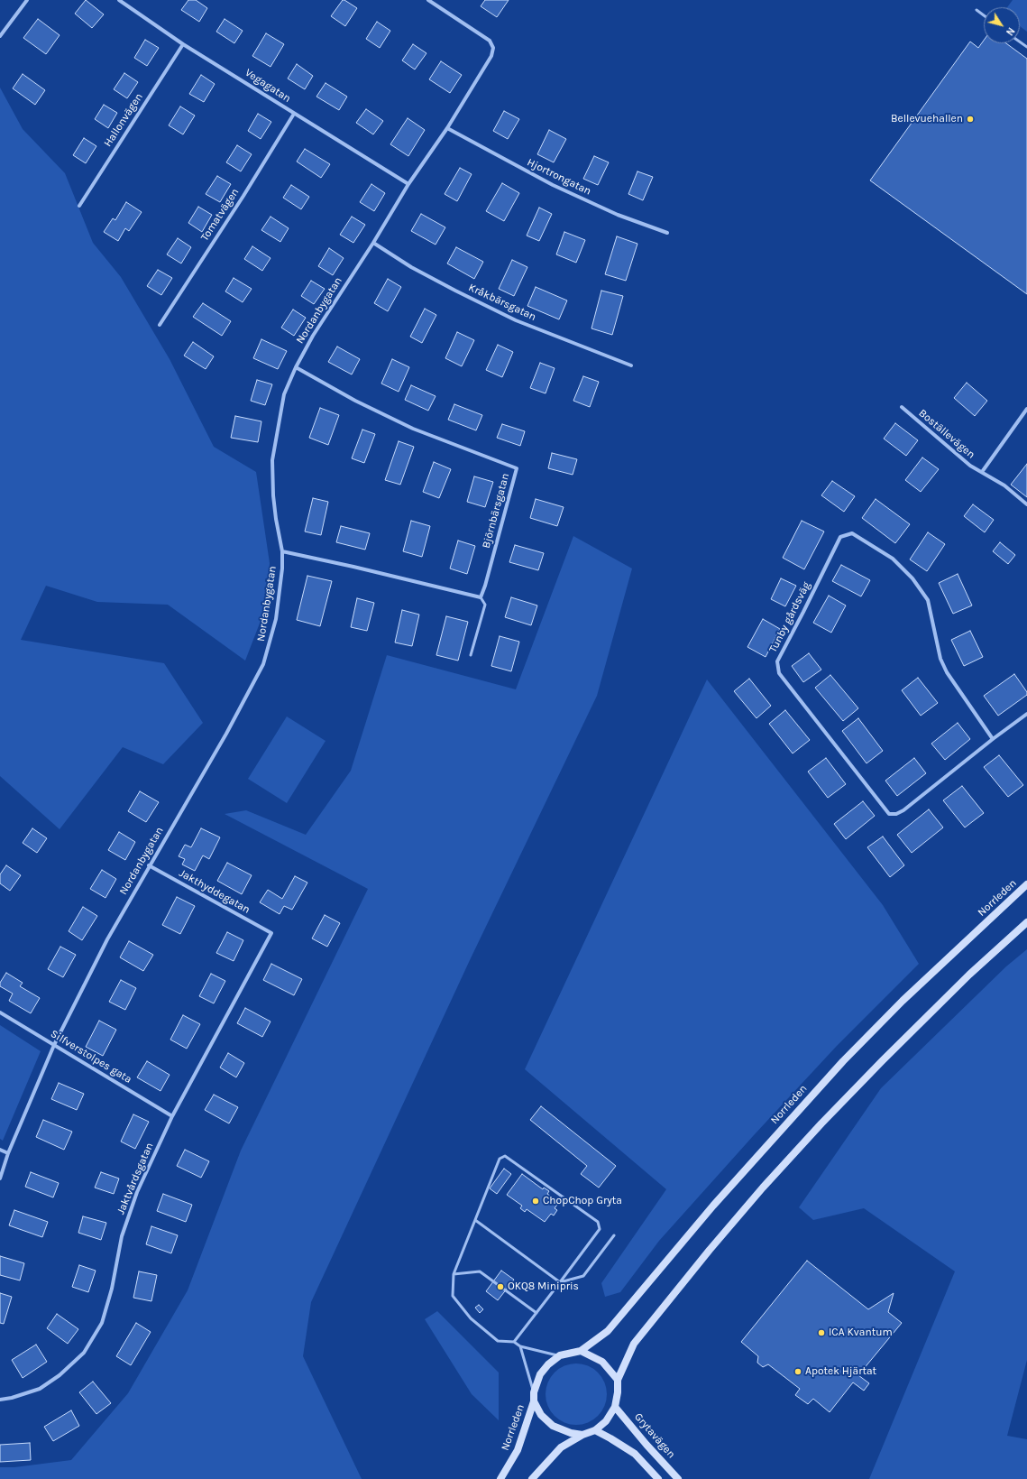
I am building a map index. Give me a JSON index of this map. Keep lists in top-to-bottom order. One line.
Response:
{"streets":{"main road":["Norrleden","Grytavägen"],"street":["Vegagatan","Hallonvägen","Hjortrongatan","Tomatvägen","Kråkbärsgatan","Nordanbygatan","Boställevägen","Björnbärsgatan","Tunby gårdsväg","Jakthyddegatan","Silfverstolpes gata","Jaktvårdsgatan"]},"crossings":[["Vegagatan","Hallonvägen"],["Vegagatan","Tomatvägen"],["Vegagatan","Nordanbygatan"],["Hjortrongatan","Nordanbygatan"],["Kråkbärsgatan","Nordanbygatan"],["Nordanbygatan","Björnbärsgatan"],["Nordanbygatan","Jakthyddegatan"],["Nordanbygatan","Silfverstolpes gata"],["Jakthyddegatan","Jaktvårdsgatan"],["Norrleden","Grytavägen"],["Silfverstolpes gata","Jaktvårdsgatan"]],"places":["Bellevuehallen","ChopChop Gryta","OKQ8 Minipris","ICA Kvantum","Apotek Hjärtat"],"north":"bottom right"}
